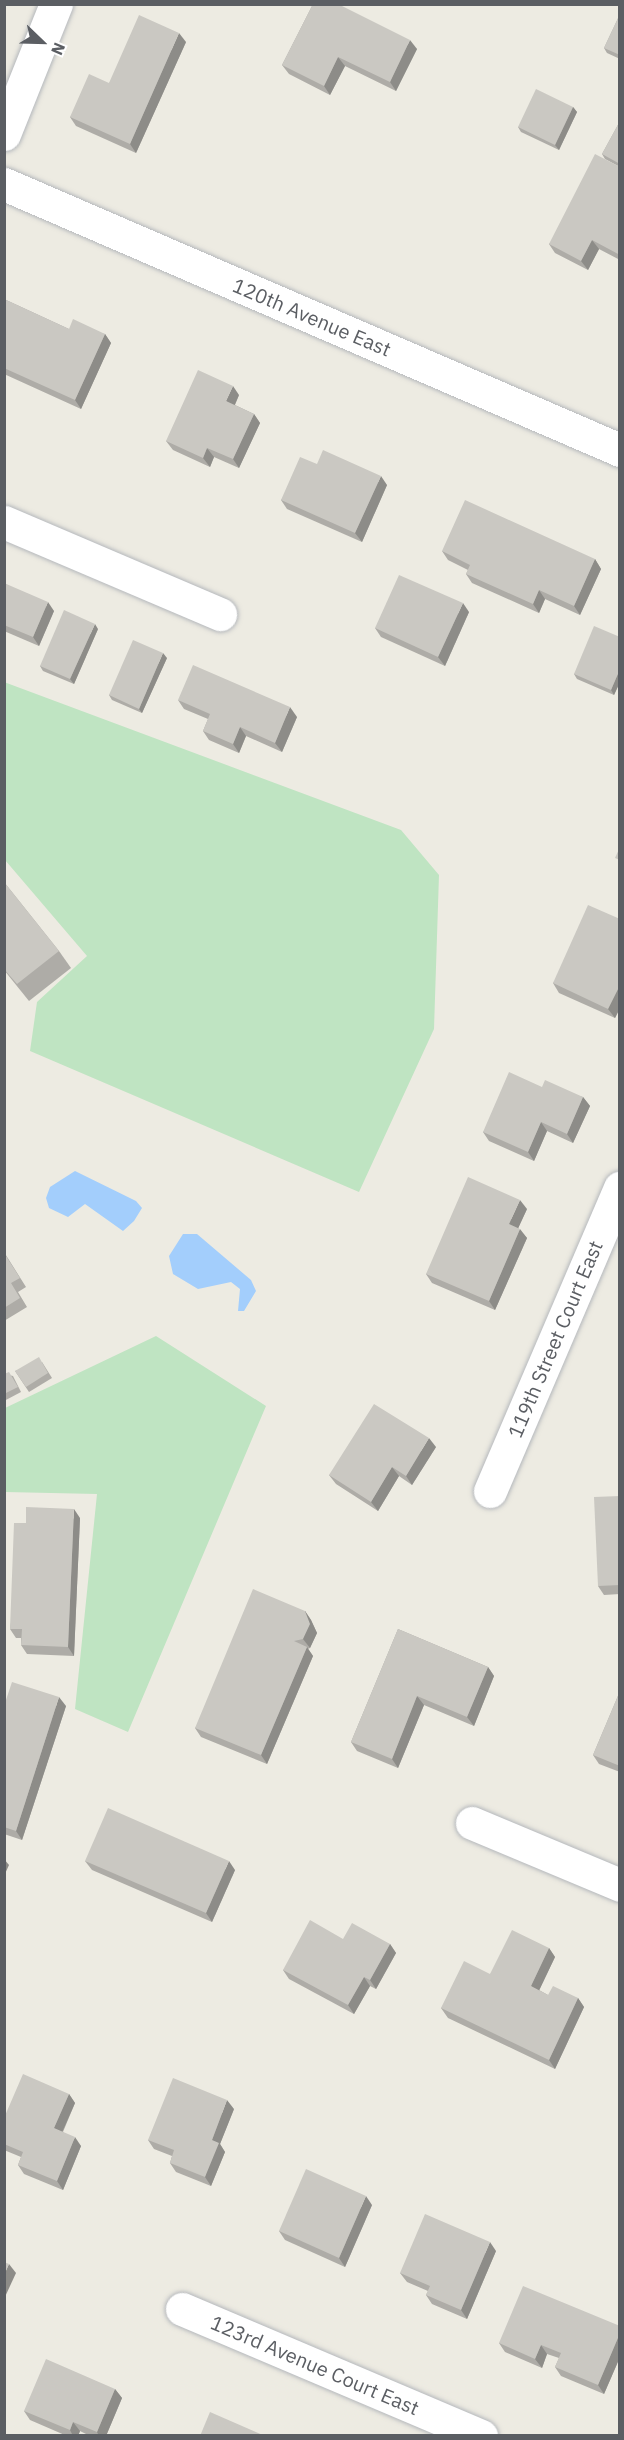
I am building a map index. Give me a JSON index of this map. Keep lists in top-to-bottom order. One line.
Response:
{"streets":{"street":["120th Avenue East","119th Street Court East","123rd Avenue Court East"]},"north":"bottom right"}
